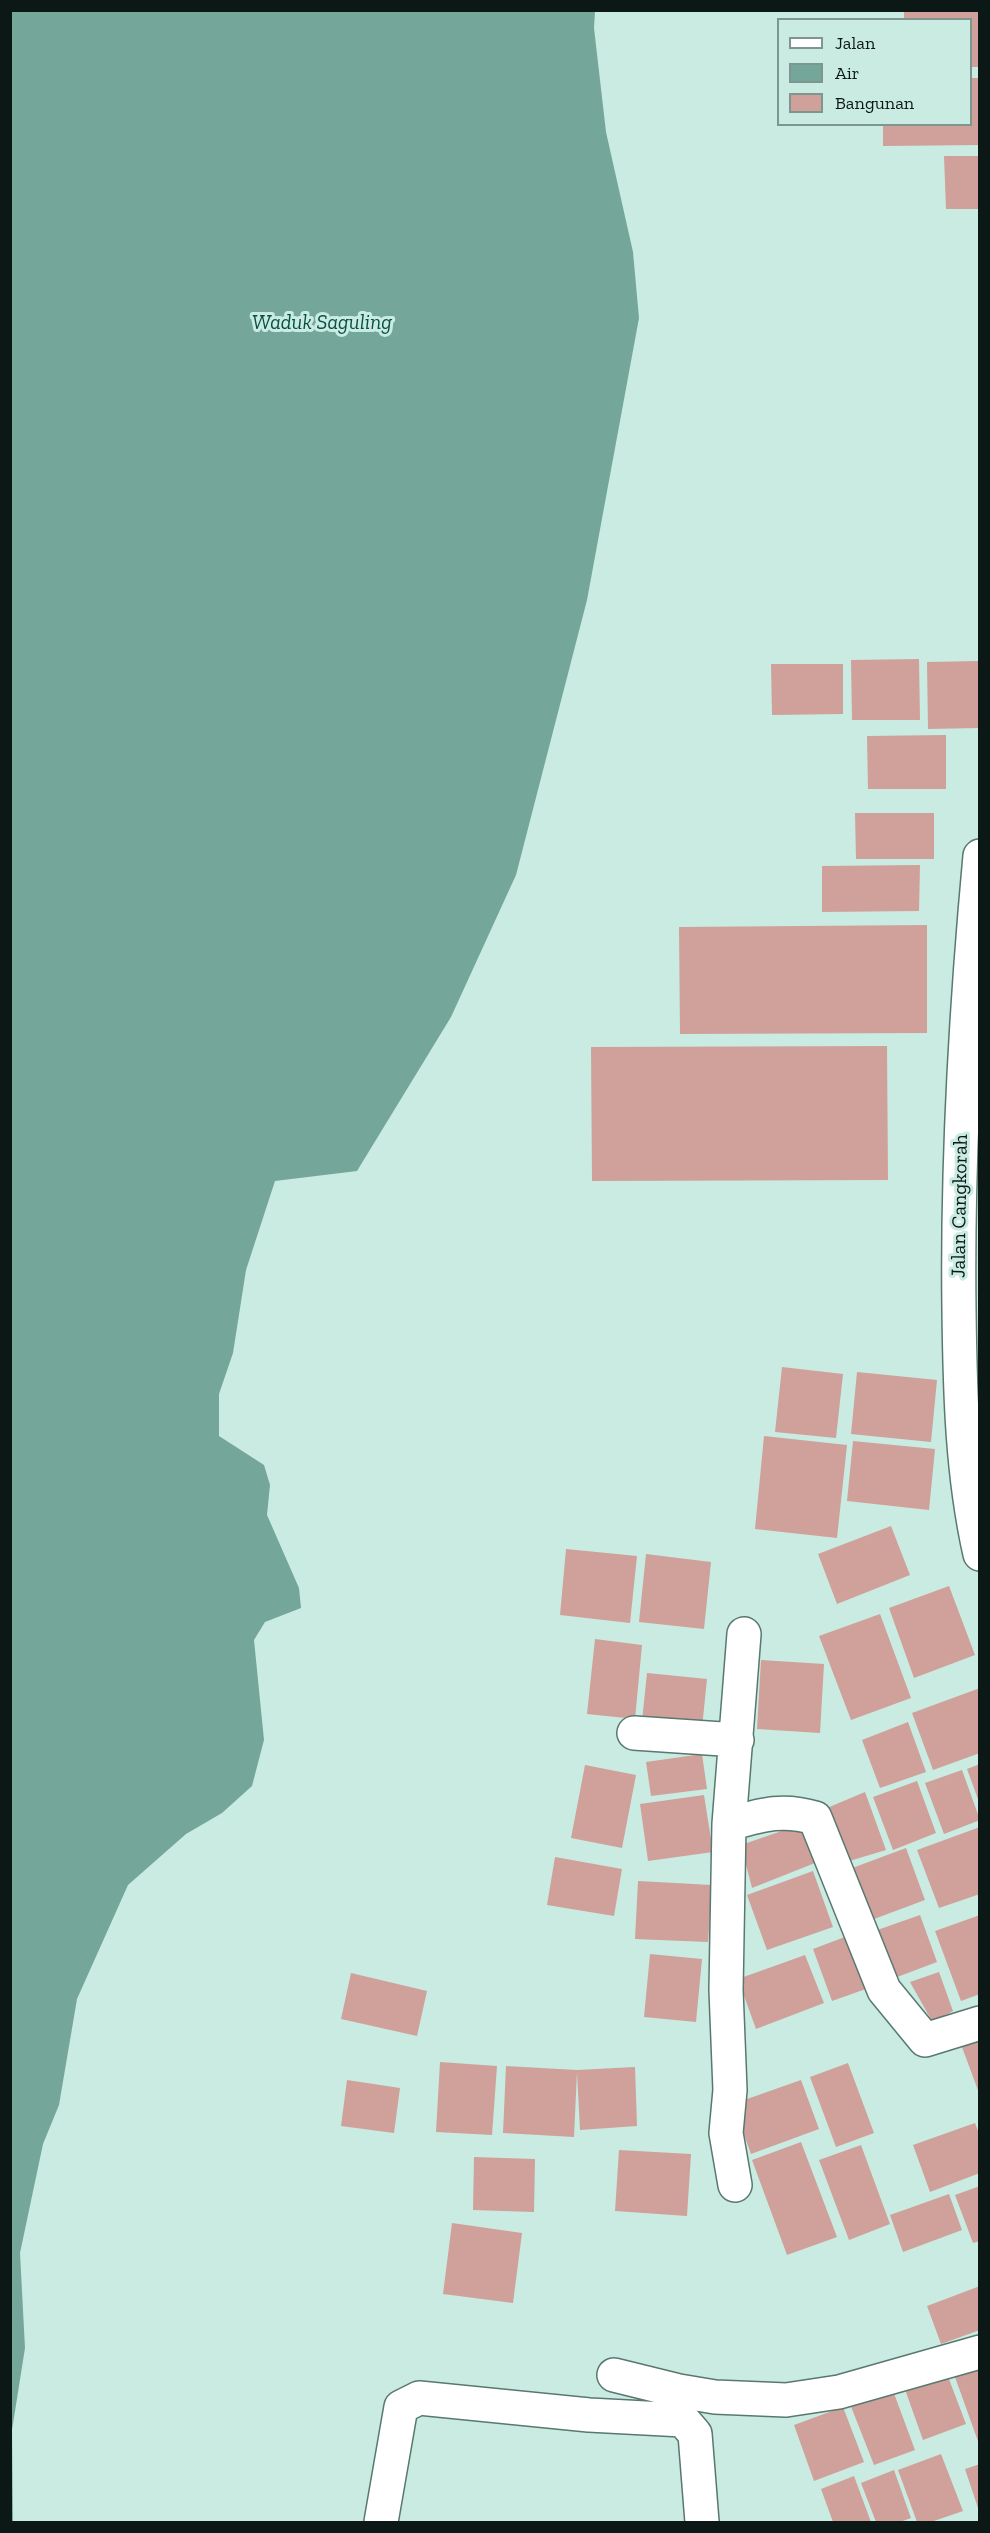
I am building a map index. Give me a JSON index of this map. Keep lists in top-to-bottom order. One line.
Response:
{"streets":{"street":["Jalan Cangkorah"]},"water":["Waduk Saguling"],"legend":["Jalan","Air","Bangunan"]}
